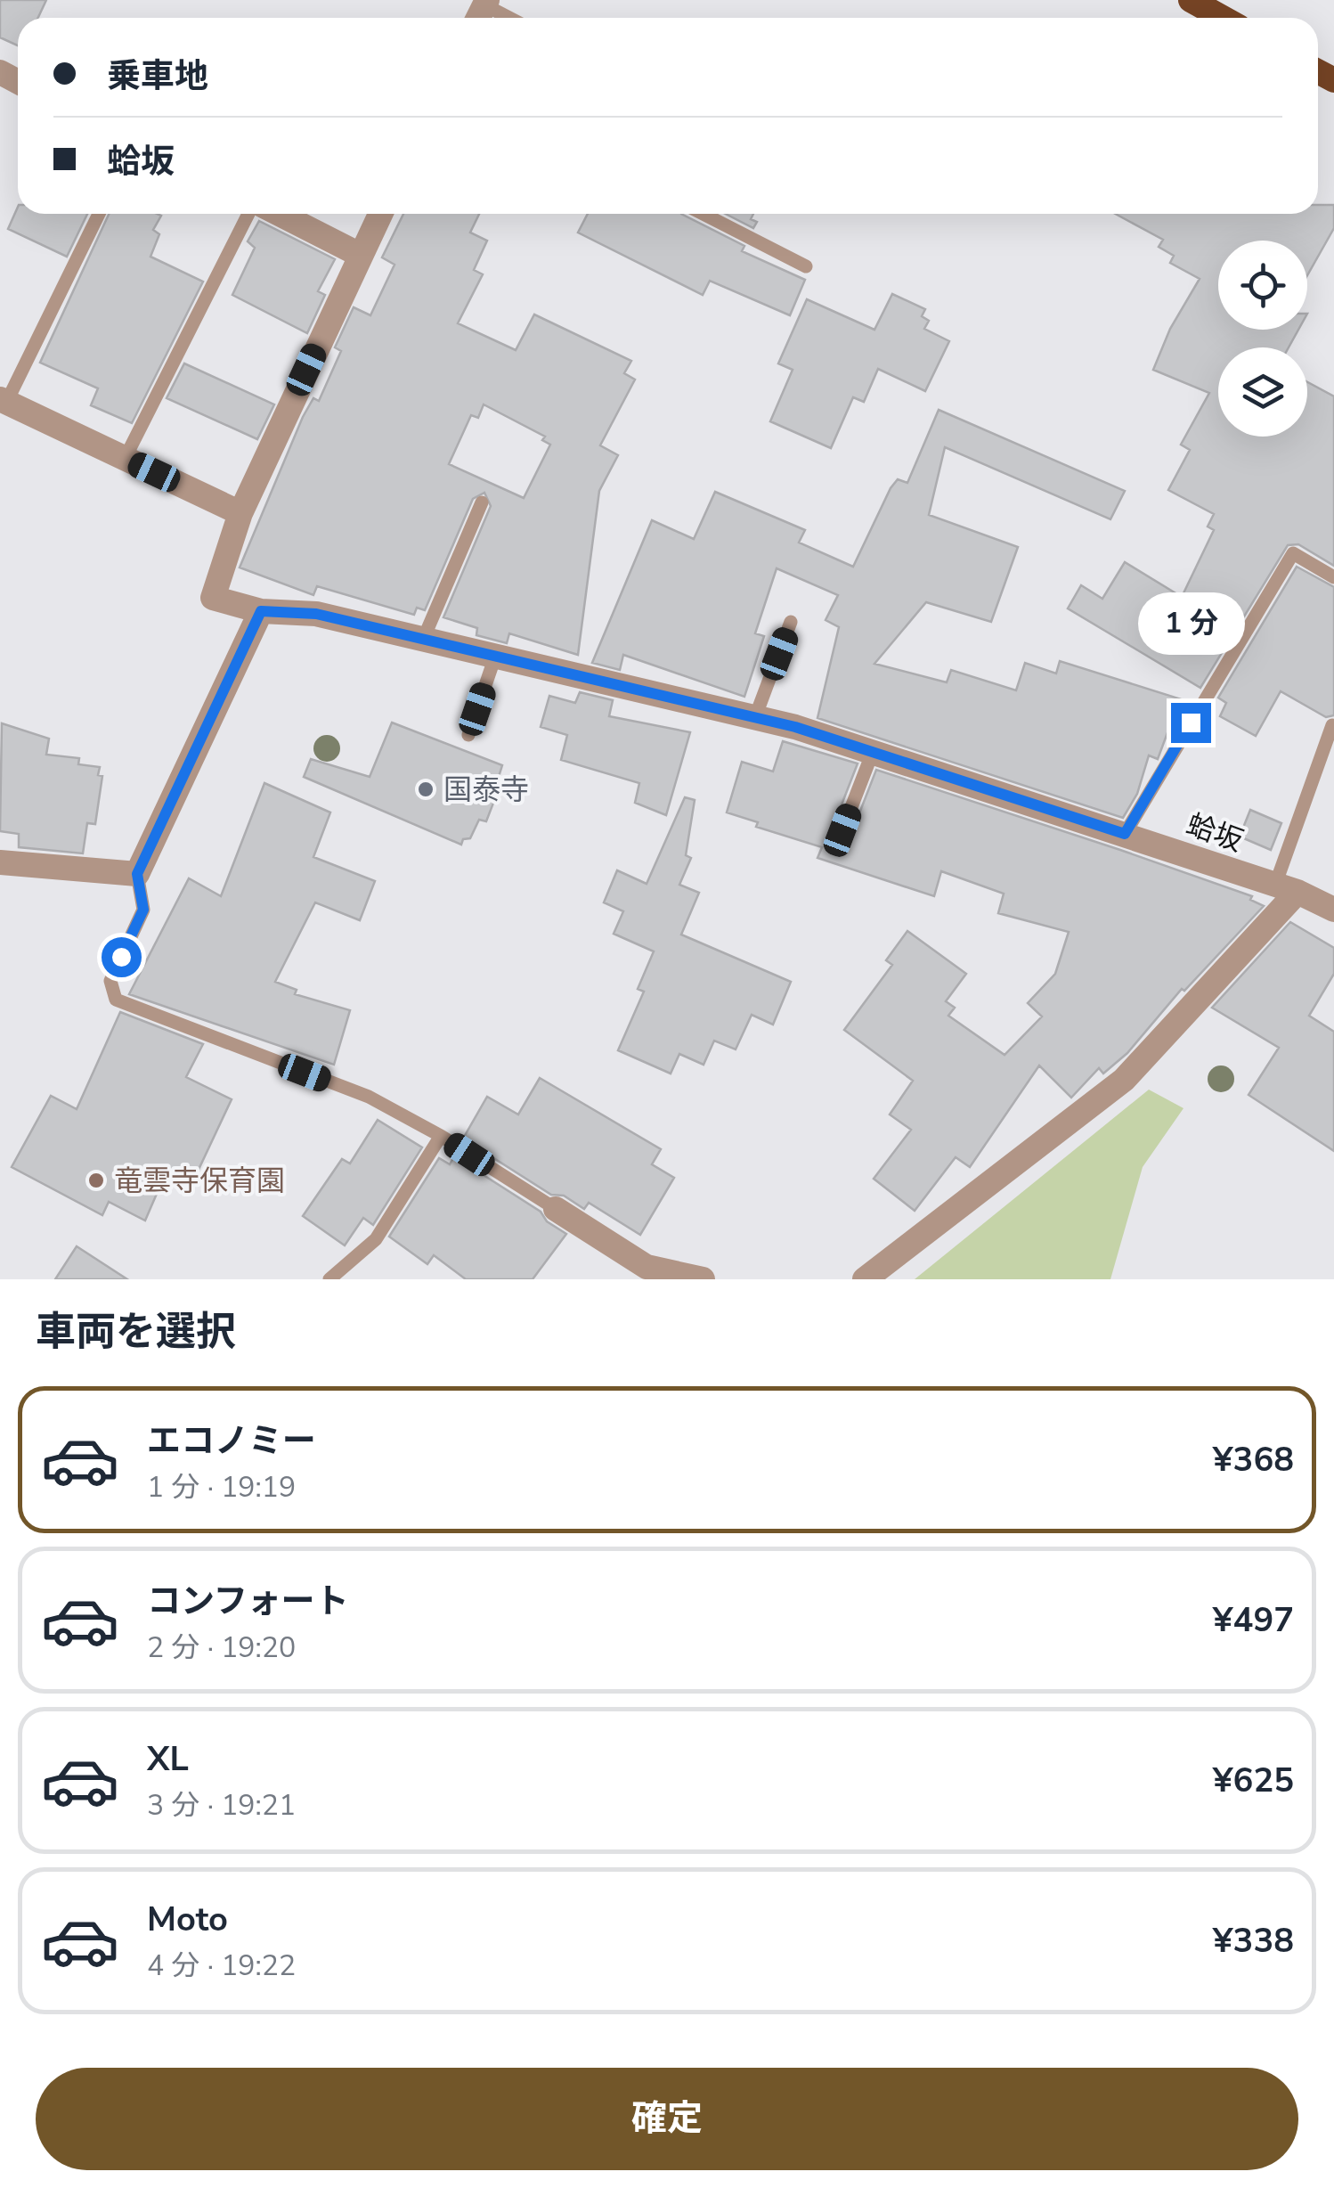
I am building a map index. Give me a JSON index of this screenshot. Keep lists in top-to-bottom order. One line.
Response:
{"streets":{"street":["蛤坂"]},"places":["国泰寺","竜雲寺保育園"],"page":{"banner":["乗車地","蛤坂"],"bubble":"1 分","heading":"車両を選択","list":[{"name":"エコノミー","note":"1 分 · 19:19","value":"¥368"},{"name":"コンフォート","note":"2 分 · 19:20","value":"¥497"},{"name":"XL","note":"3 分 · 19:21","value":"¥625"},{"name":"Moto","note":"4 分 · 19:22","value":"¥338"}],"buttons":"確定"}}
